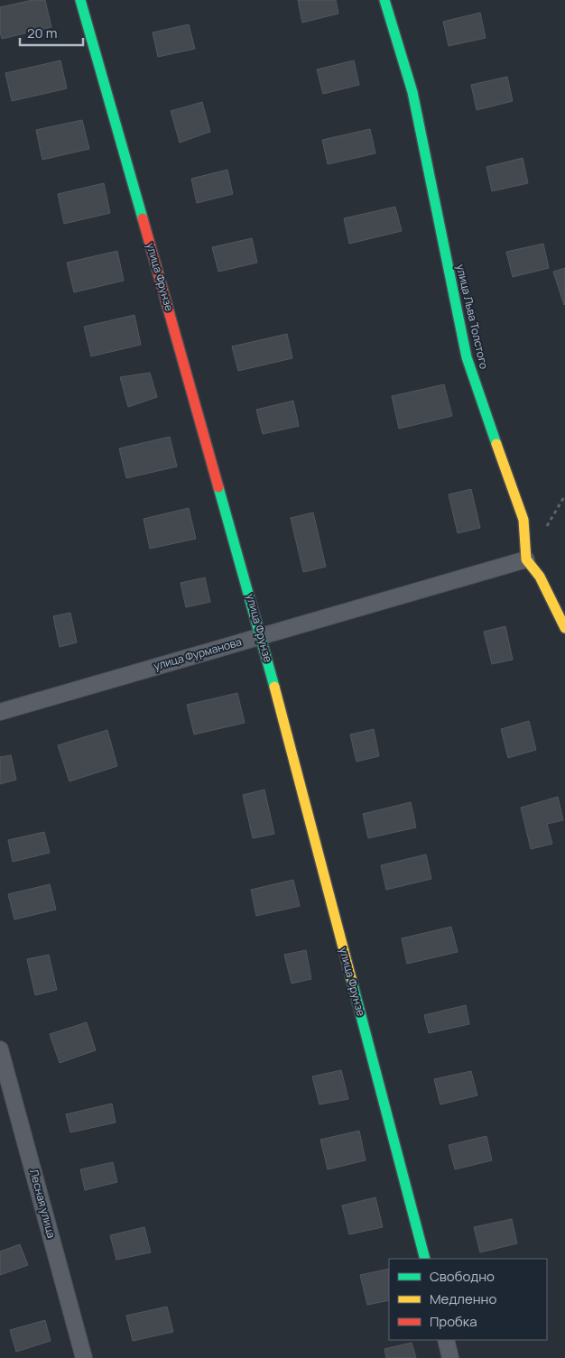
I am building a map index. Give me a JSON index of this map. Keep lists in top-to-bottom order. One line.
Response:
{"streets":{"street":["улица Фрунзе","улица Льва Толстого","улица Фурманова","Лесная улица"]},"crossings":[["улица Фрунзе","улица Фурманова"],["улица Льва Толстого","улица Фурманова"]],"legend":["Свободно","Медленно","Пробка"],"scale_bar":"20 m"}
